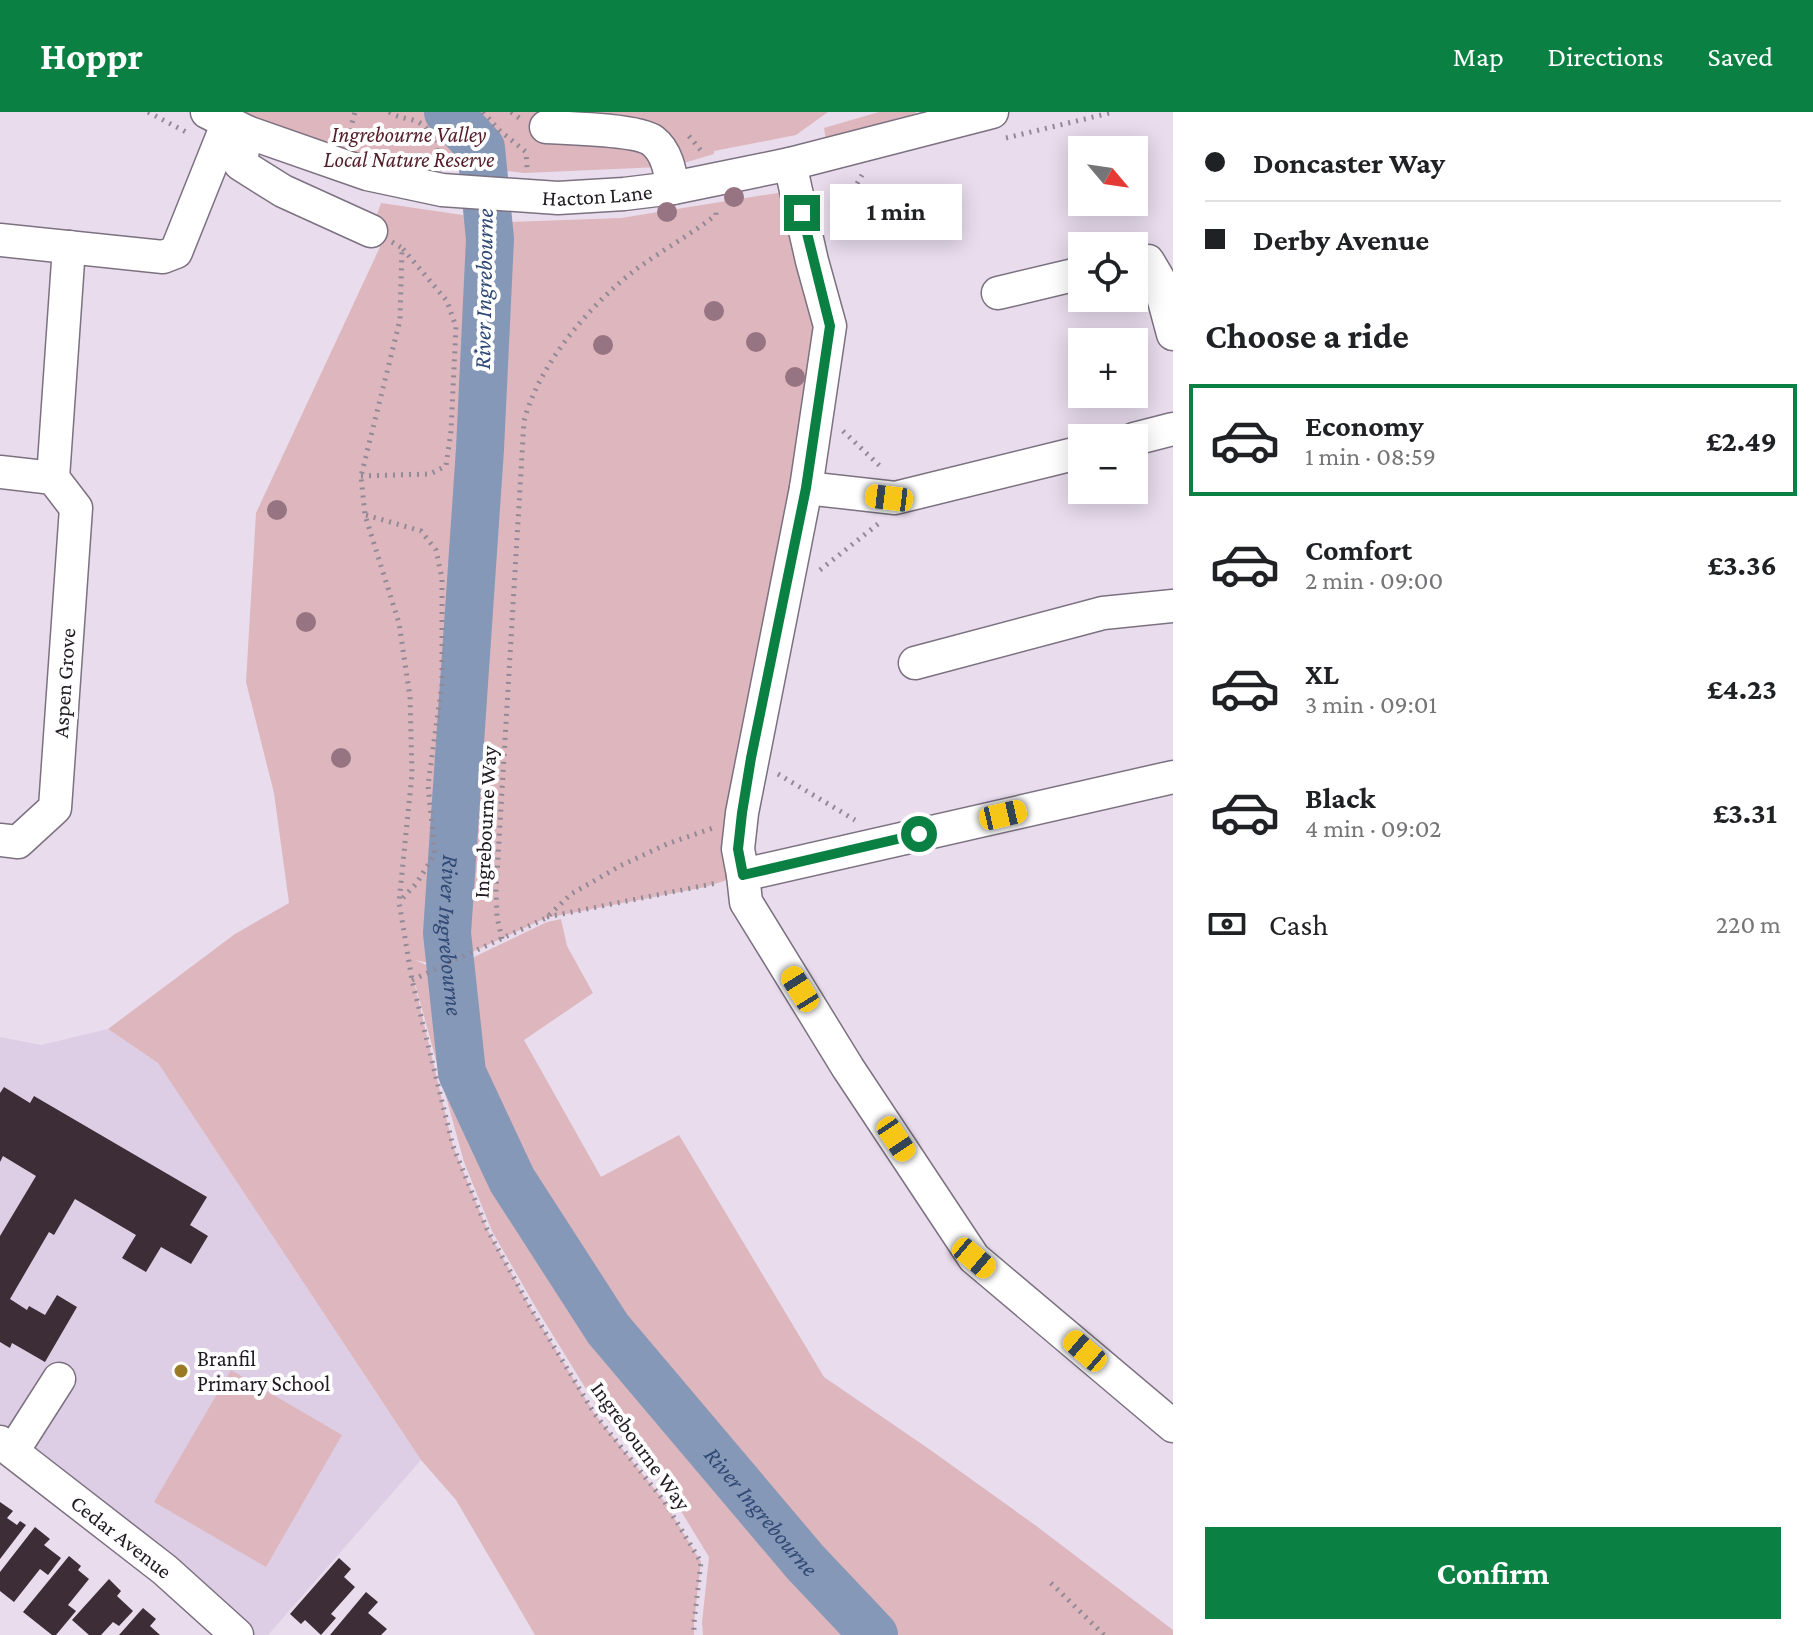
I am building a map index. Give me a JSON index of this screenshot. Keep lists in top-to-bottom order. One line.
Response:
{"streets":{"street":["Hacton Lane","Aspen Grove","Cedar Avenue"],"path":["Ingrebourne Way"]},"water":["River Ingrebourne"],"parks":["Ingrebourne Valley Local Nature Reserve"],"places":["Branfil Primary School"],"north":"bottom right","page":{"header":"Hoppr","nav":["Map","Directions","Saved"],"banner":["Doncaster Way","Derby Avenue"],"map_buttons":["+","−"],"bubble":"1 min","heading":"Choose a ride","list":[{"name":"Economy","note":"1 min · 08:59","value":"£2.49"},{"name":"Comfort","note":"2 min · 09:00","value":"£3.36"},{"name":"XL","note":"3 min · 09:01","value":"£4.23"},{"name":"Black","note":"4 min · 09:02","value":"£3.31"}],"pay":["Cash","220 m"],"buttons":"Confirm"}}
